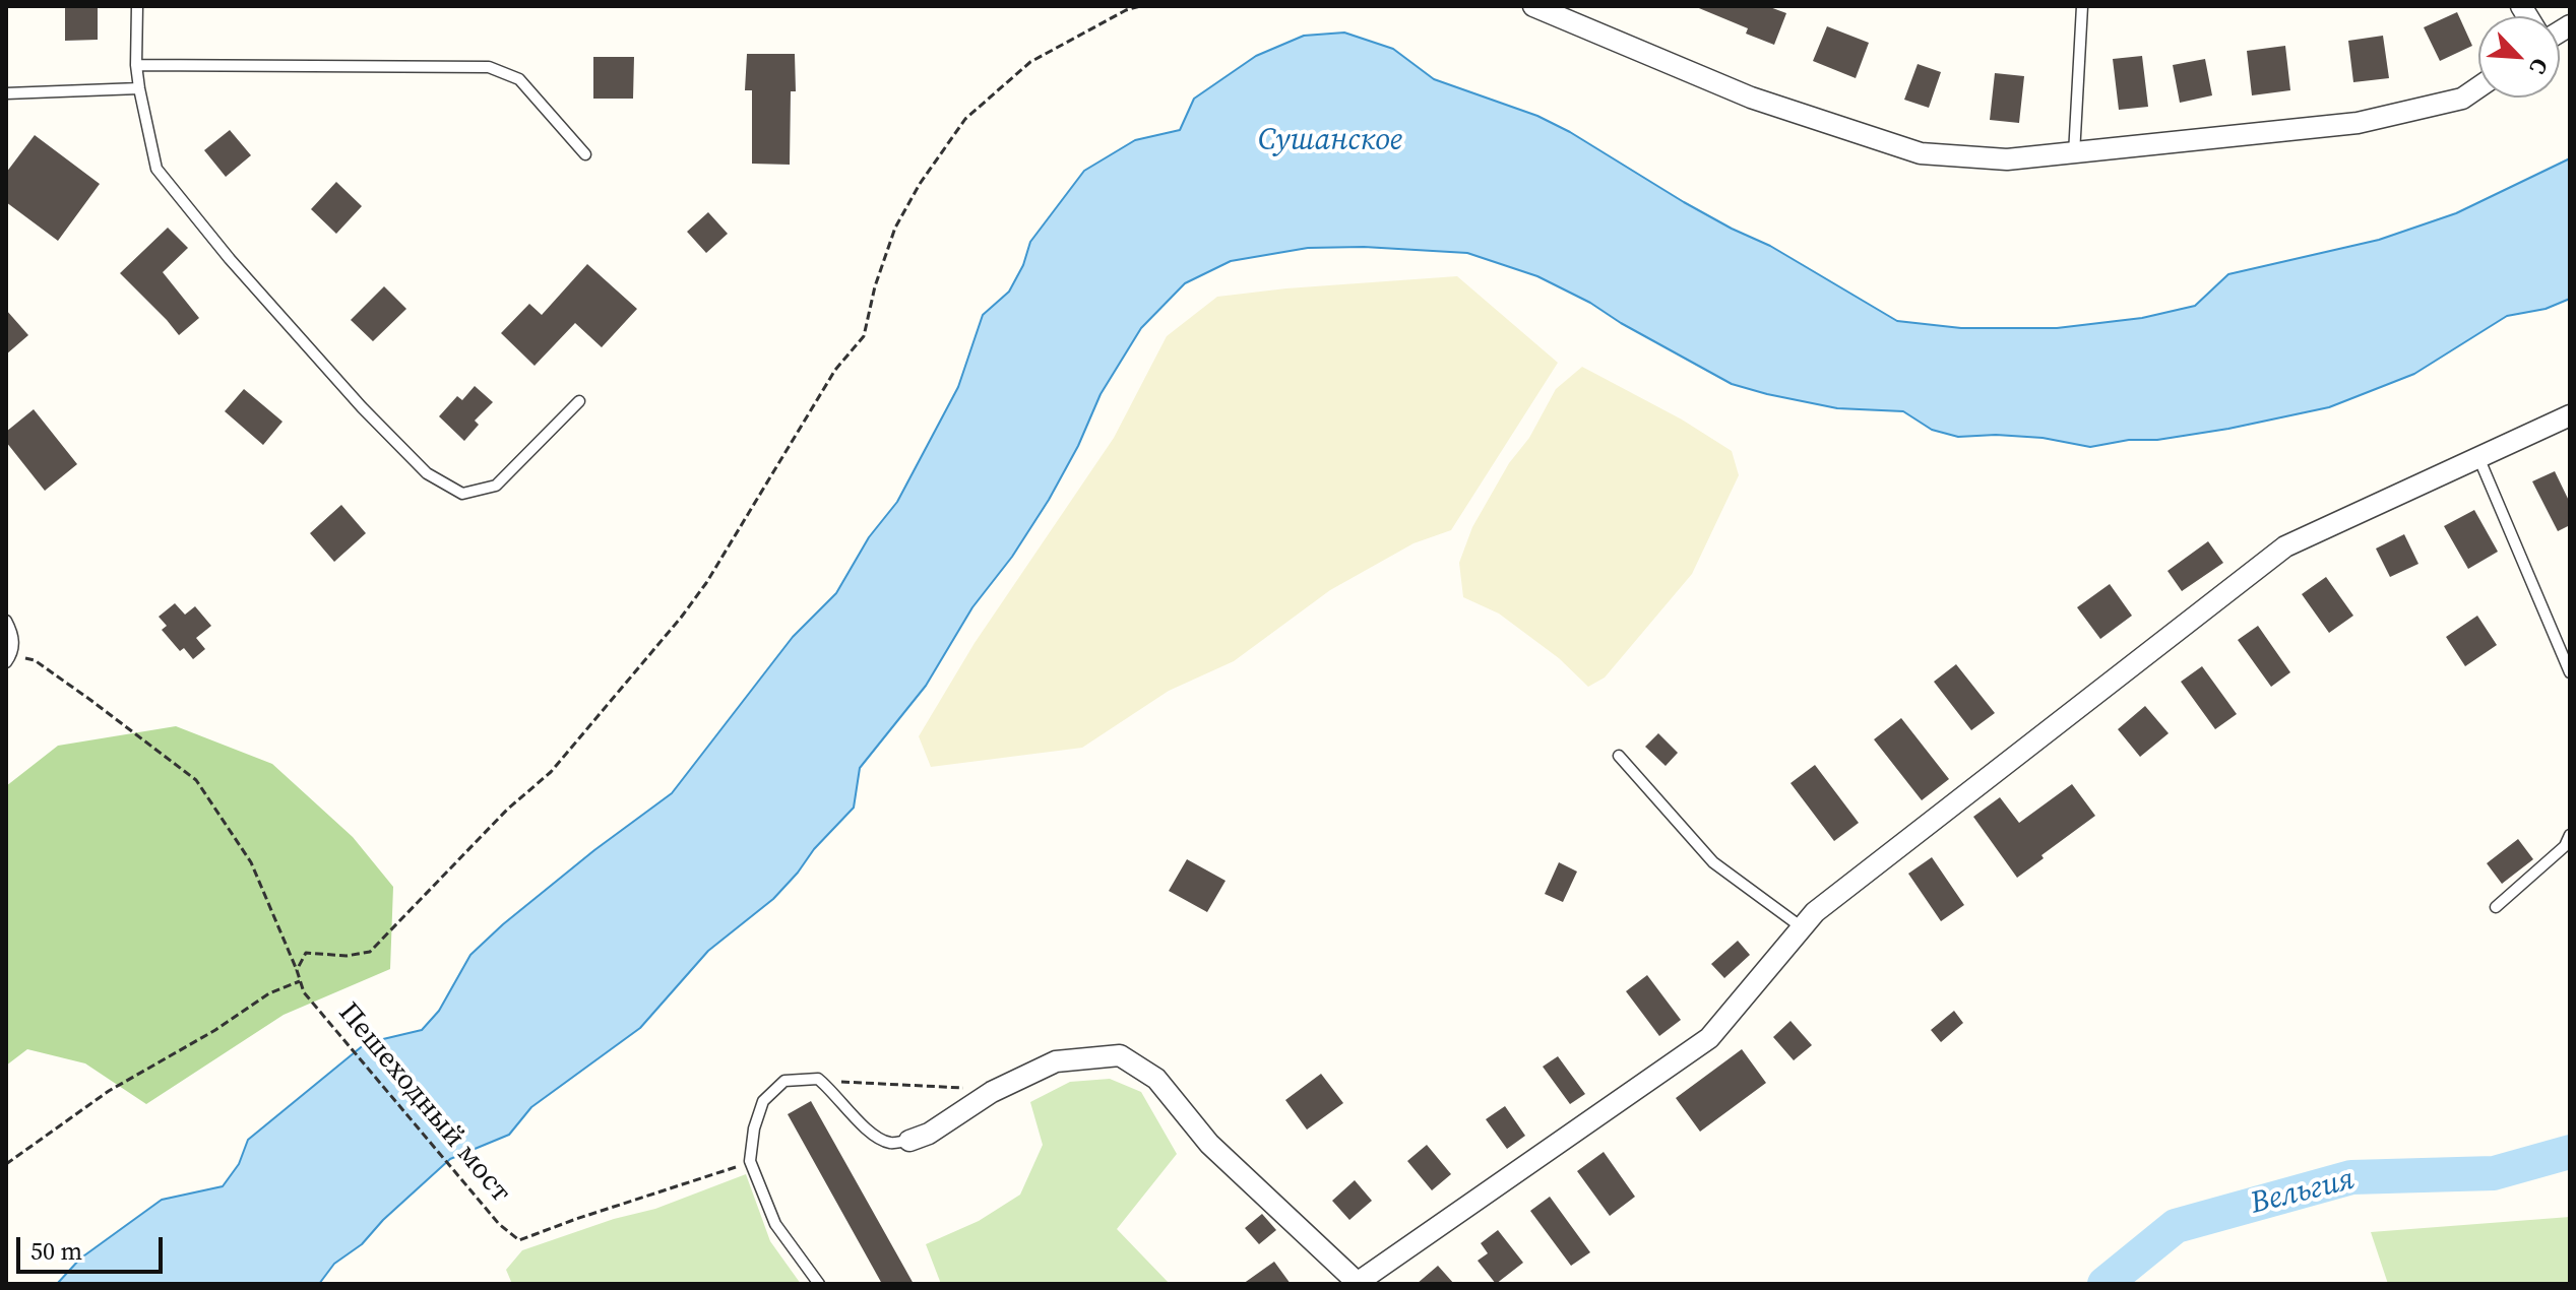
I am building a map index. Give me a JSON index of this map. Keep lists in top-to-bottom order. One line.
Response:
{"streets":{"path":["Пешеходный мост"]},"water":["Сушанское","Вельгия"],"scale_bar":"50 m","north":"bottom right"}
